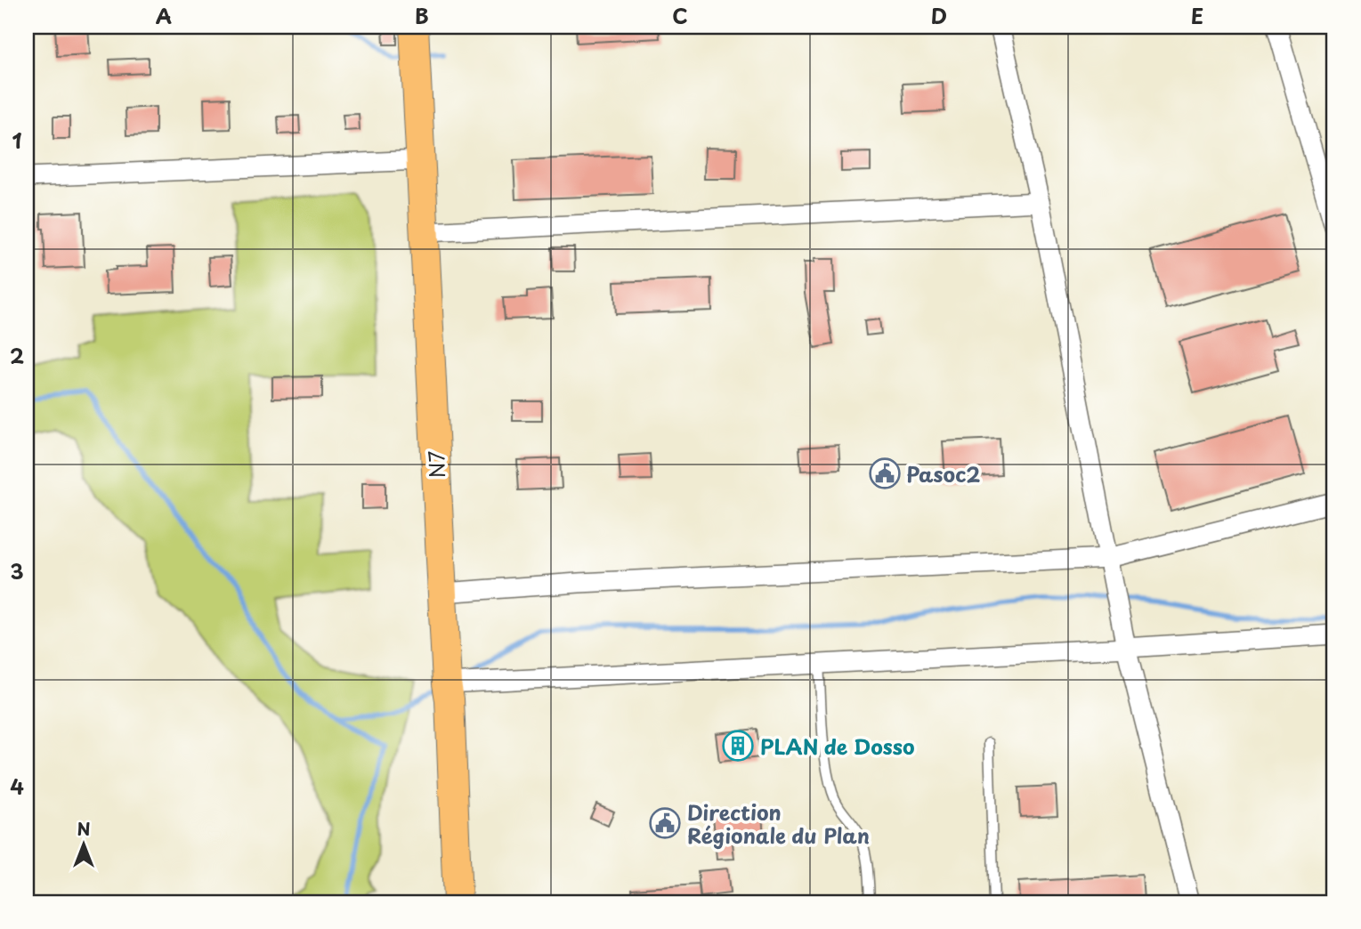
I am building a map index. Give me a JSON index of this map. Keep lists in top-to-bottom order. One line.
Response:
{"streets":{"main road":["N7"]},"places":{"public building":["Pasoc2","Direction Régionale du Plan"],"building":["PLAN de Dosso"]},"north":"top","grid":{"columns":["A","B","C","D","E"],"rows":["1","2","3","4"]}}
